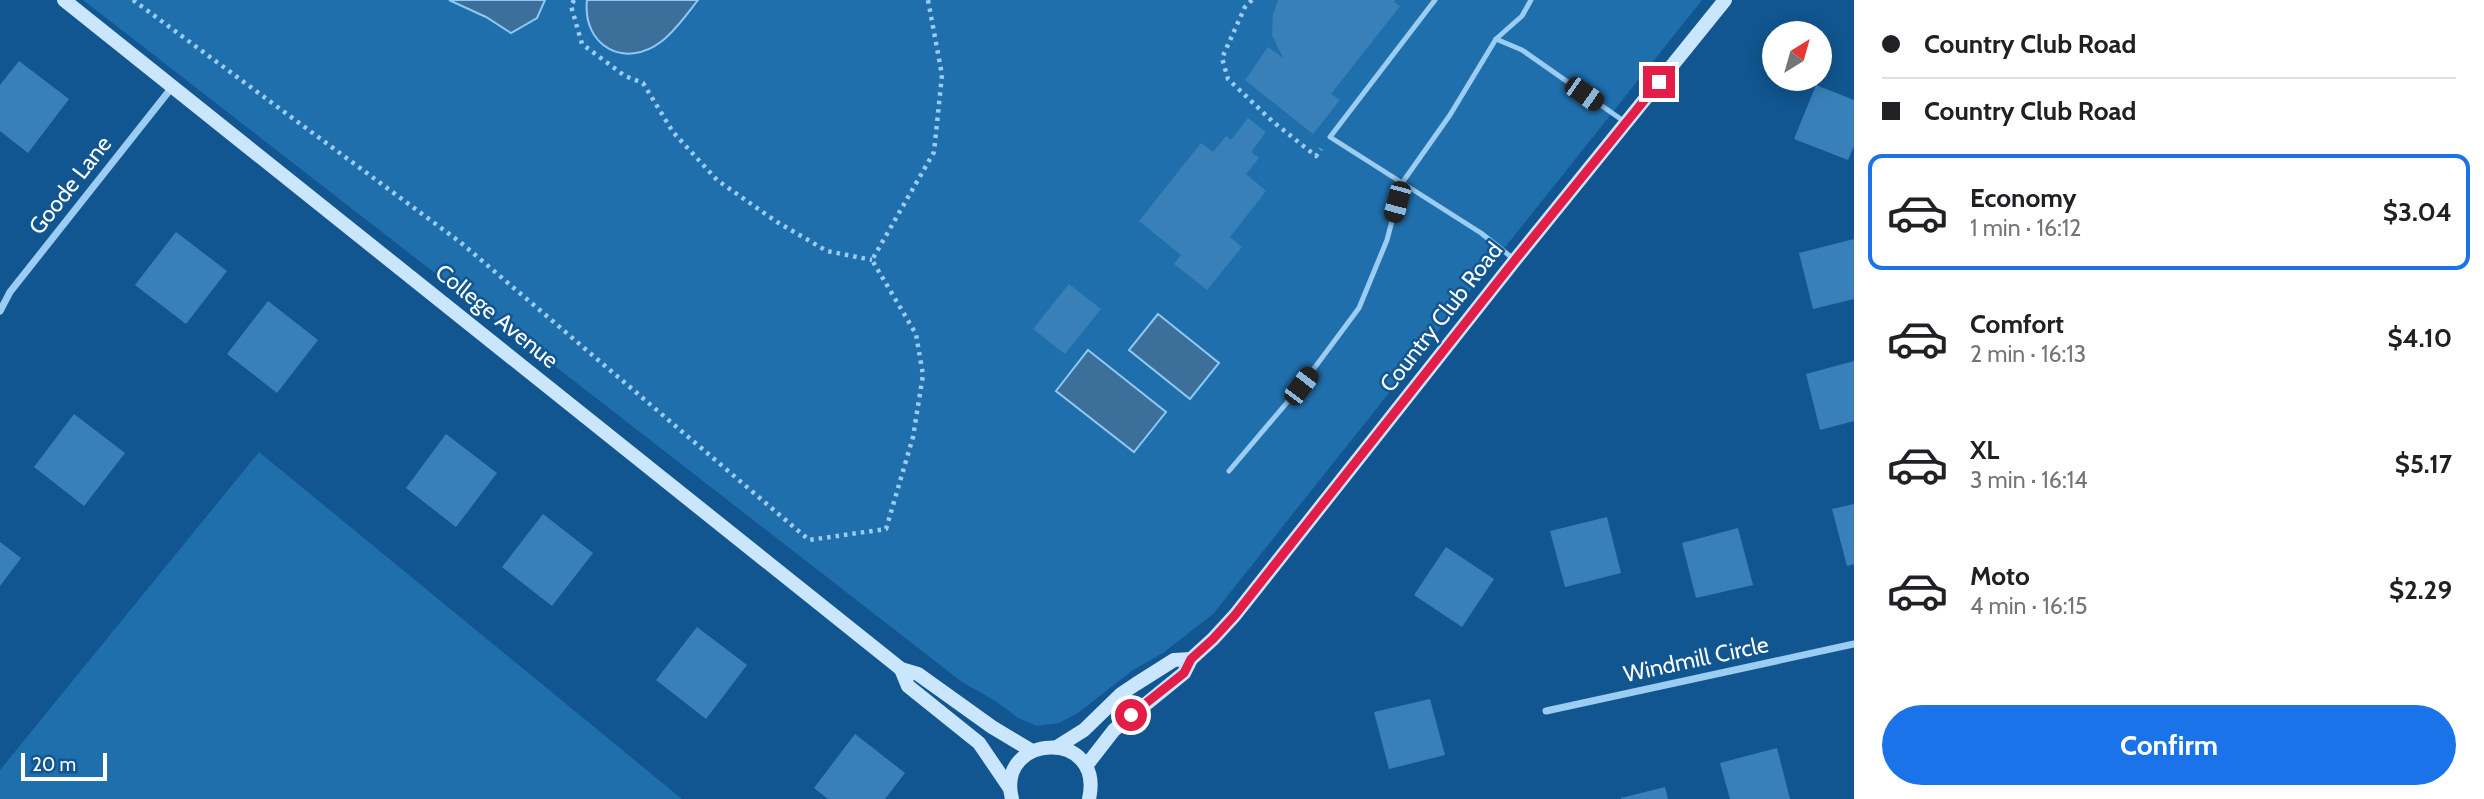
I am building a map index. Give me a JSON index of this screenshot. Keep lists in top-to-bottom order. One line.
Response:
{"streets":{"street":["Goode Lane","College Avenue","Country Club Road","Windmill Circle"]},"crossings":[["Goode Lane","College Avenue"]],"scale_bar":"20 m","north":"top right","page":{"banner":["Country Club Road","Country Club Road"],"list":[{"name":"Economy","note":"1 min · 16:12","value":"$3.04"},{"name":"Comfort","note":"2 min · 16:13","value":"$4.10"},{"name":"XL","note":"3 min · 16:14","value":"$5.17"},{"name":"Moto","note":"4 min · 16:15","value":"$2.29"}],"buttons":"Confirm","scale":"20 m"}}
